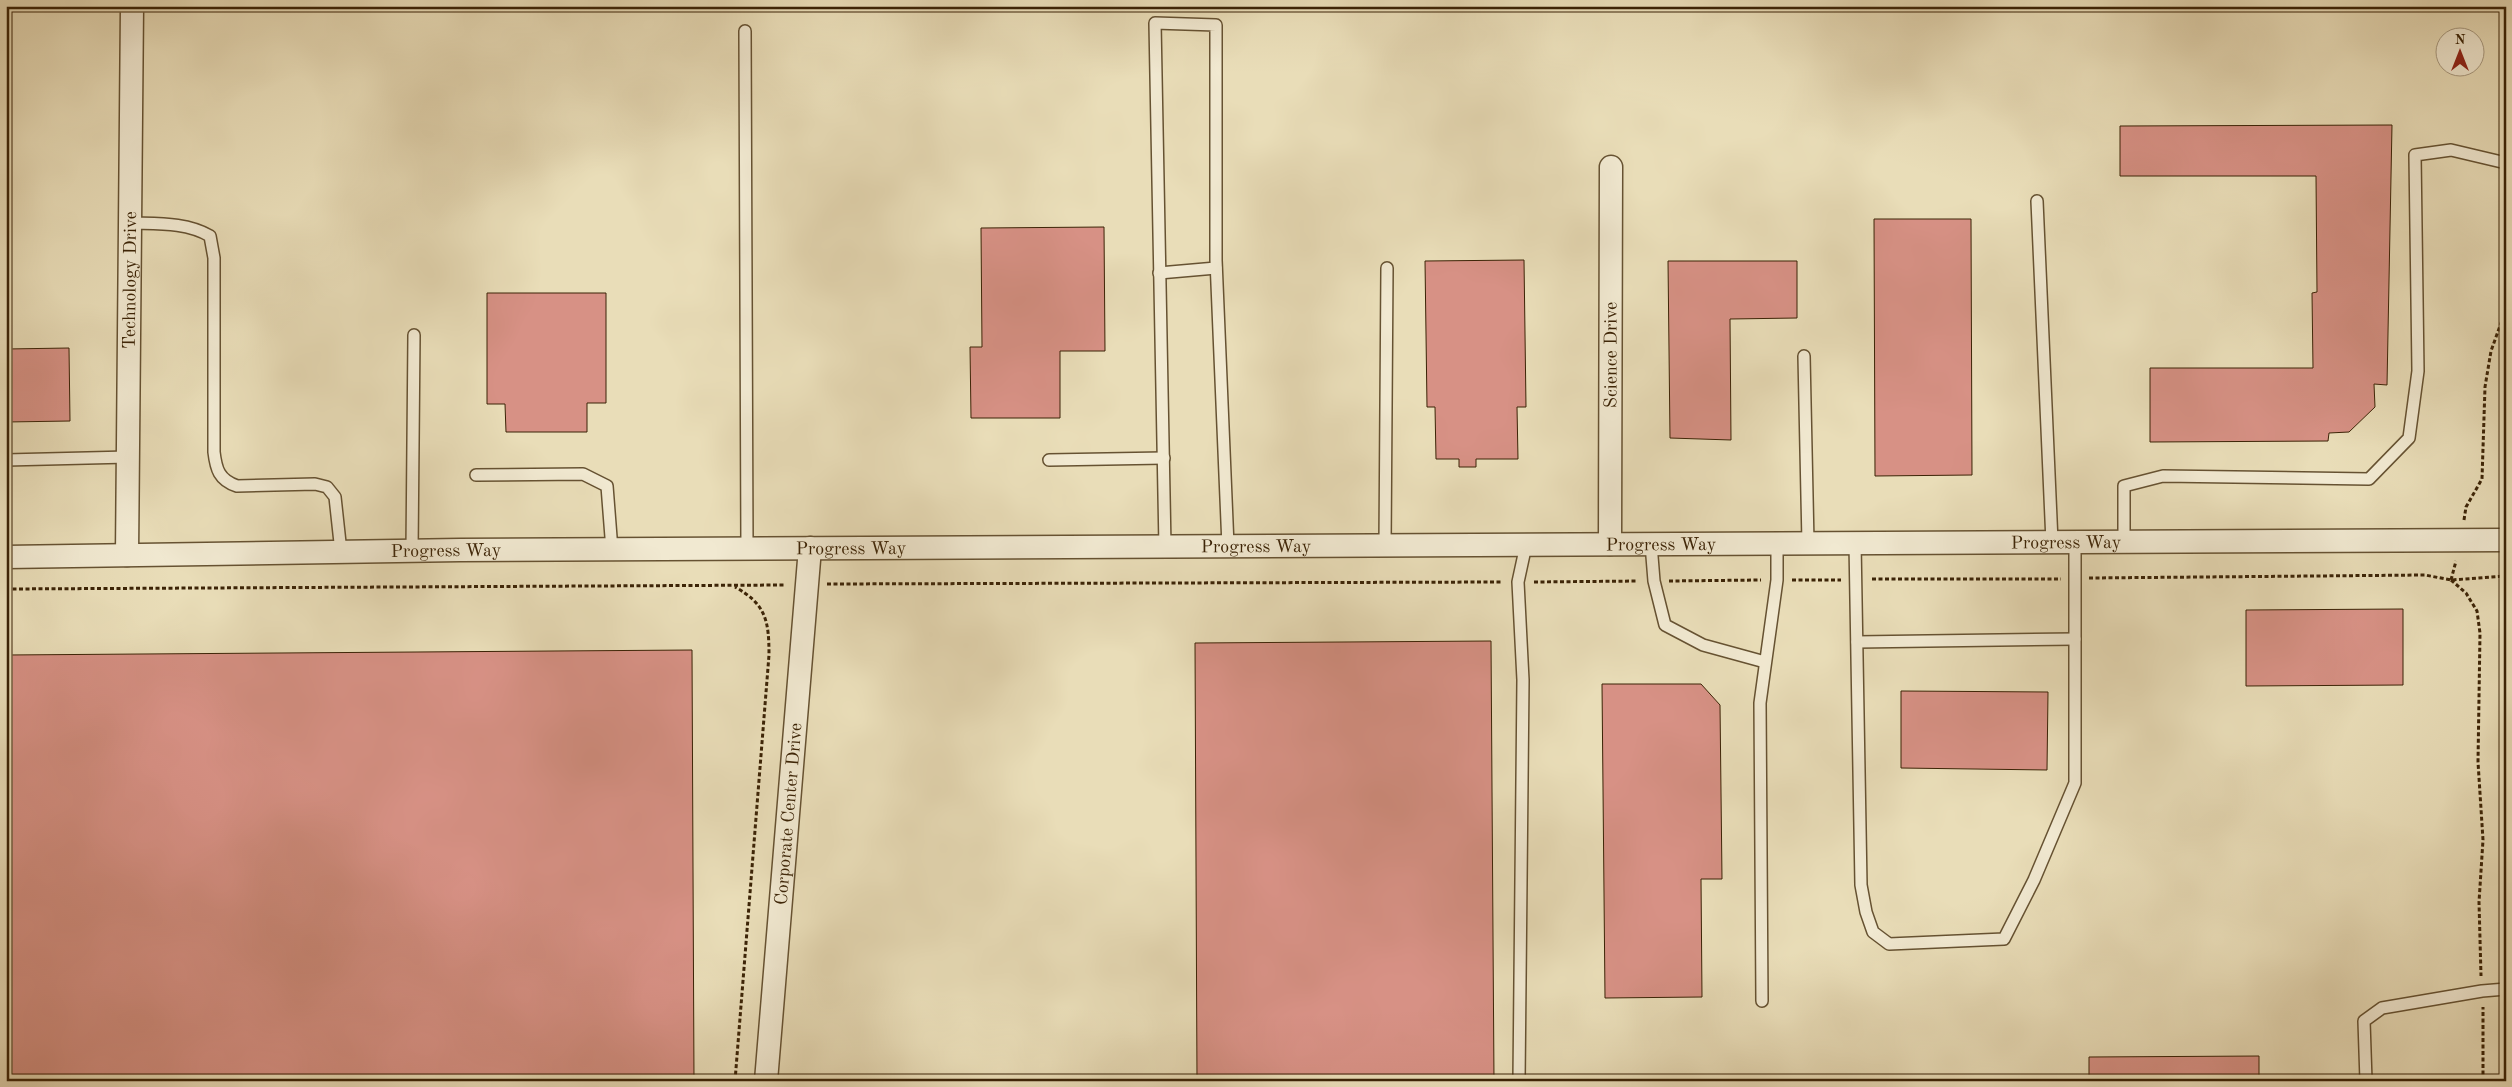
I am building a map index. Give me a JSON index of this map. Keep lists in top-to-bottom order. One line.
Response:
{"streets":{"street":["Technology Drive","Science Drive","Progress Way","Corporate Center Drive"]},"crossings":[["Technology Drive","Progress Way"],["Science Drive","Progress Way"],["Progress Way","Corporate Center Drive"]],"north":"top"}
